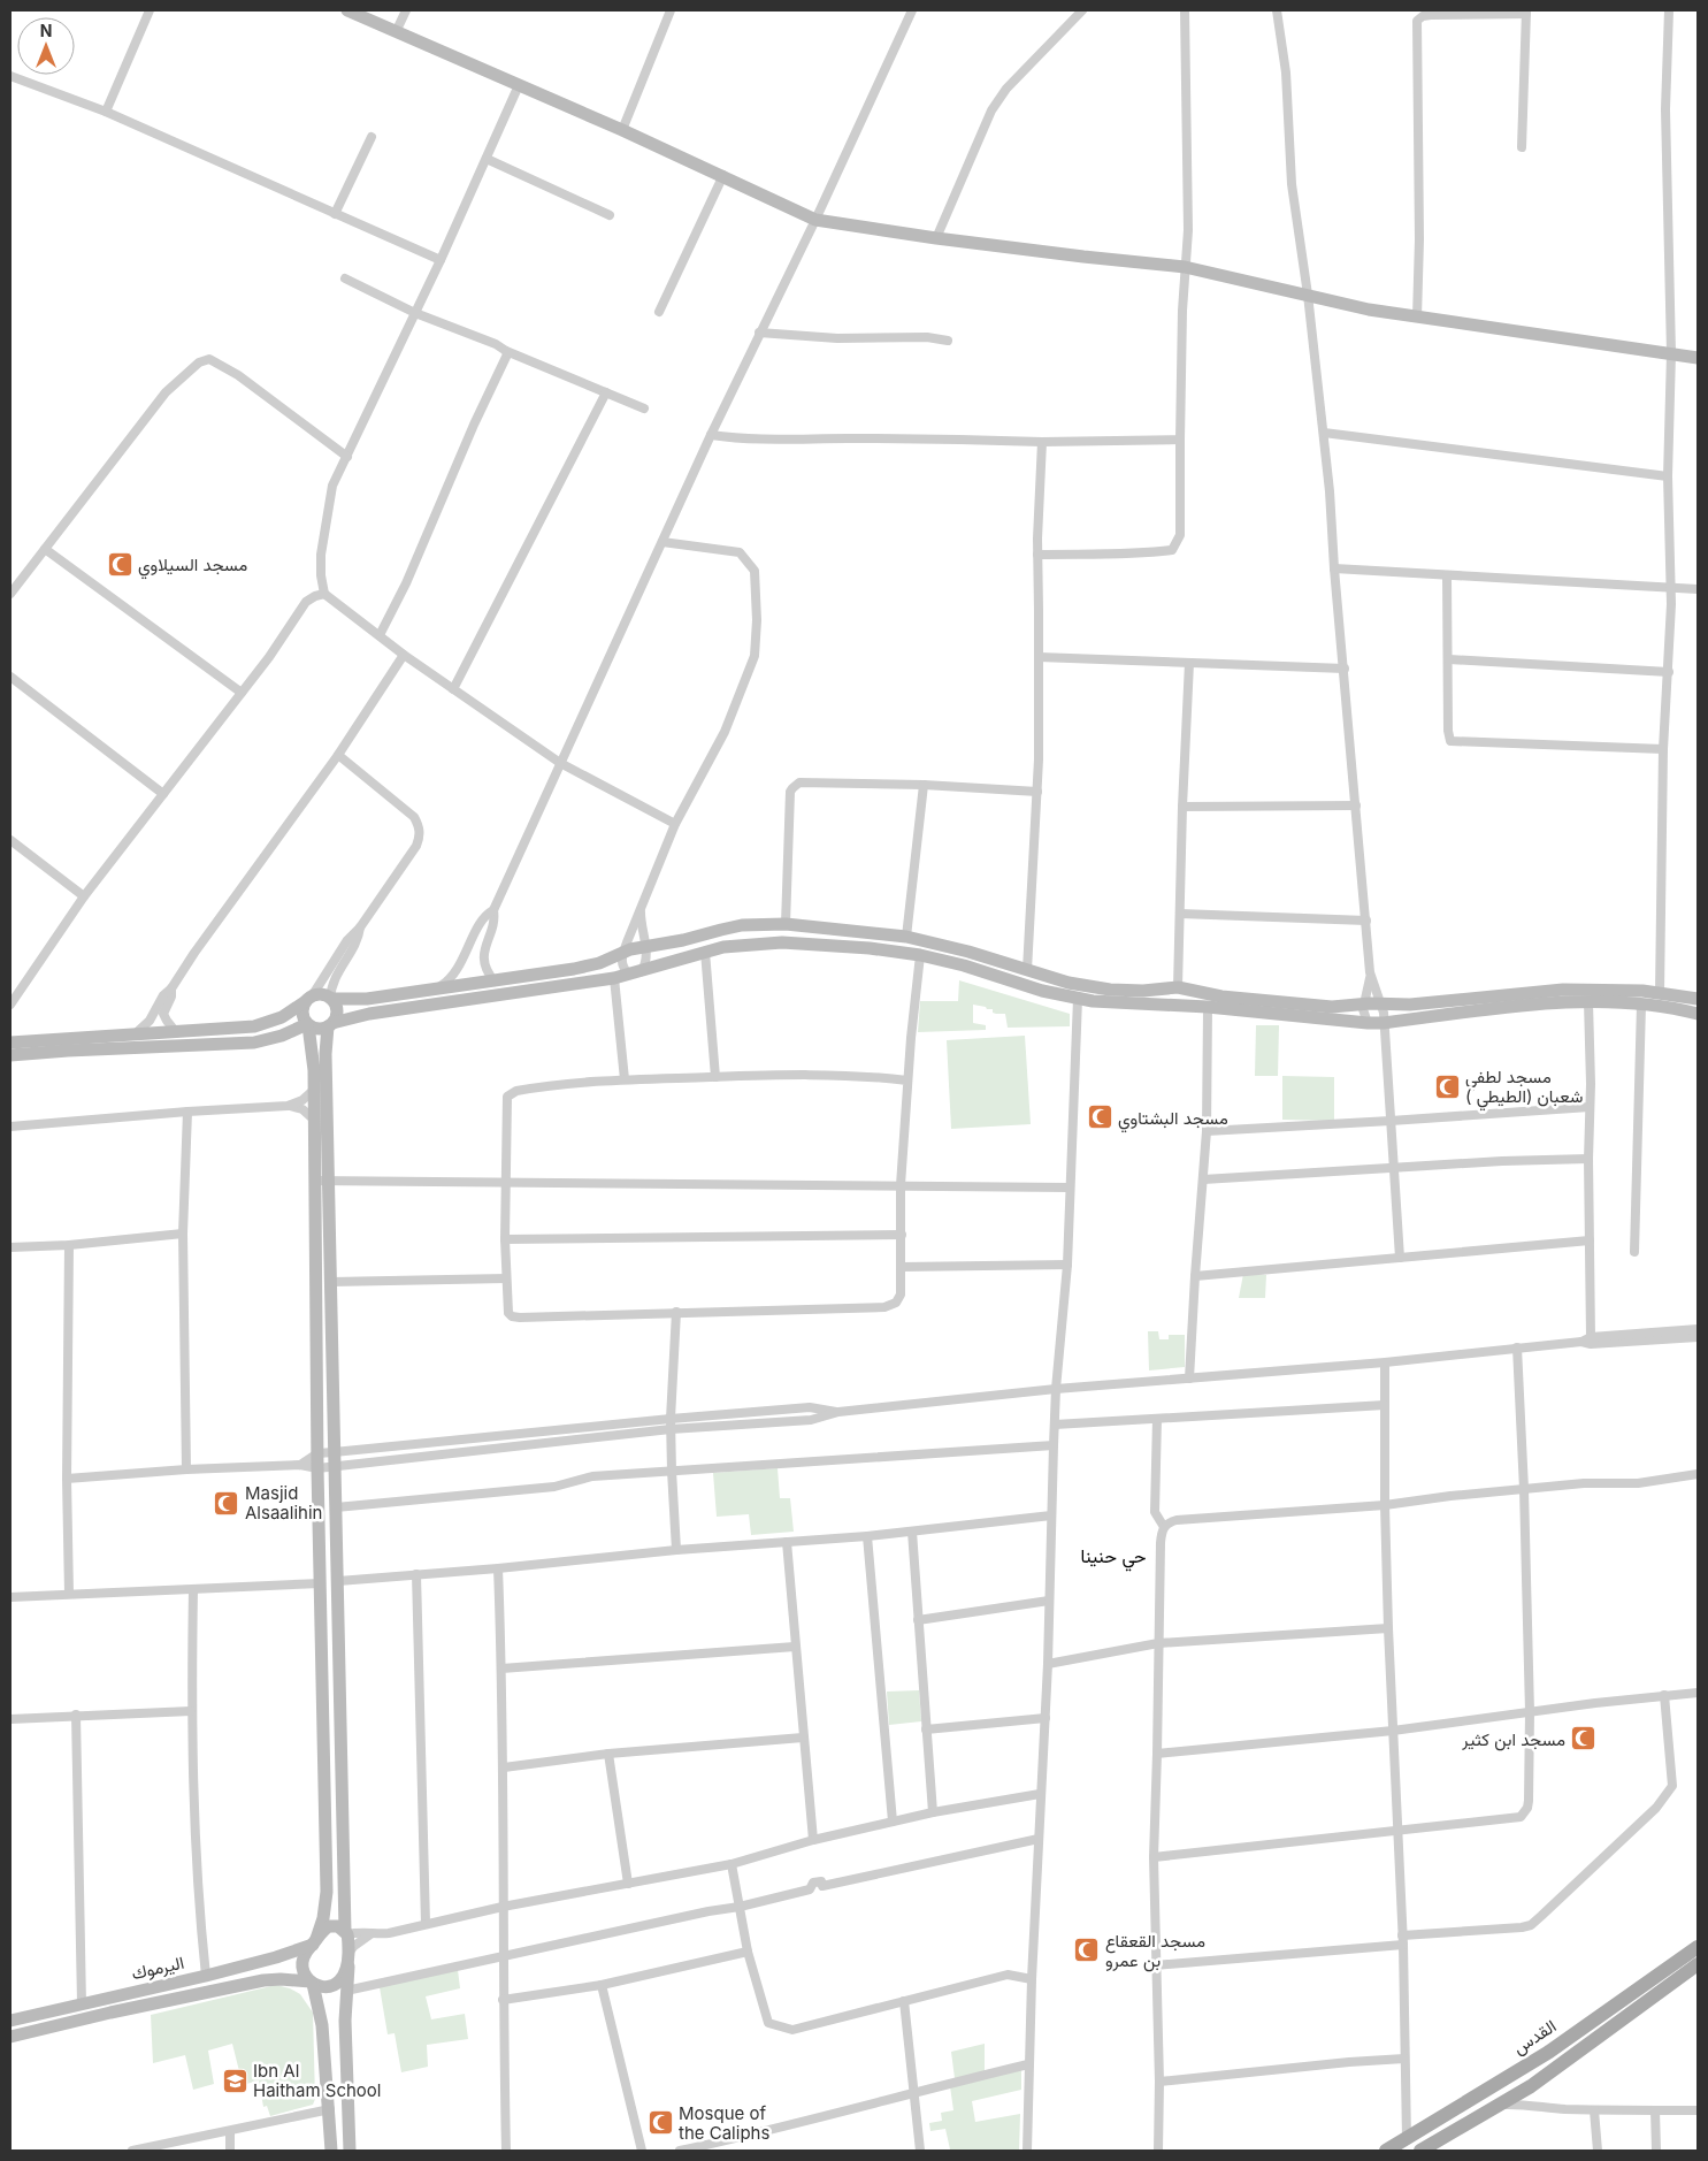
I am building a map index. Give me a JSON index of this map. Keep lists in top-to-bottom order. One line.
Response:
{"streets":{"main road":["القدس"],"street":["اليرموك"]},"districts":["حي حنينا"],"places":{"mosque":["مسجد السيلاوي","مسجد لطفي شعبان (الطيطي )","مسجد البشتاوي","Masjid Alsaalihin","مسجد ابن كثير","مسجد القعقاع بن عمرو","Mosque of the Caliphs"],"school or university":["Ibn Al Haitham School"]},"north":"top"}
